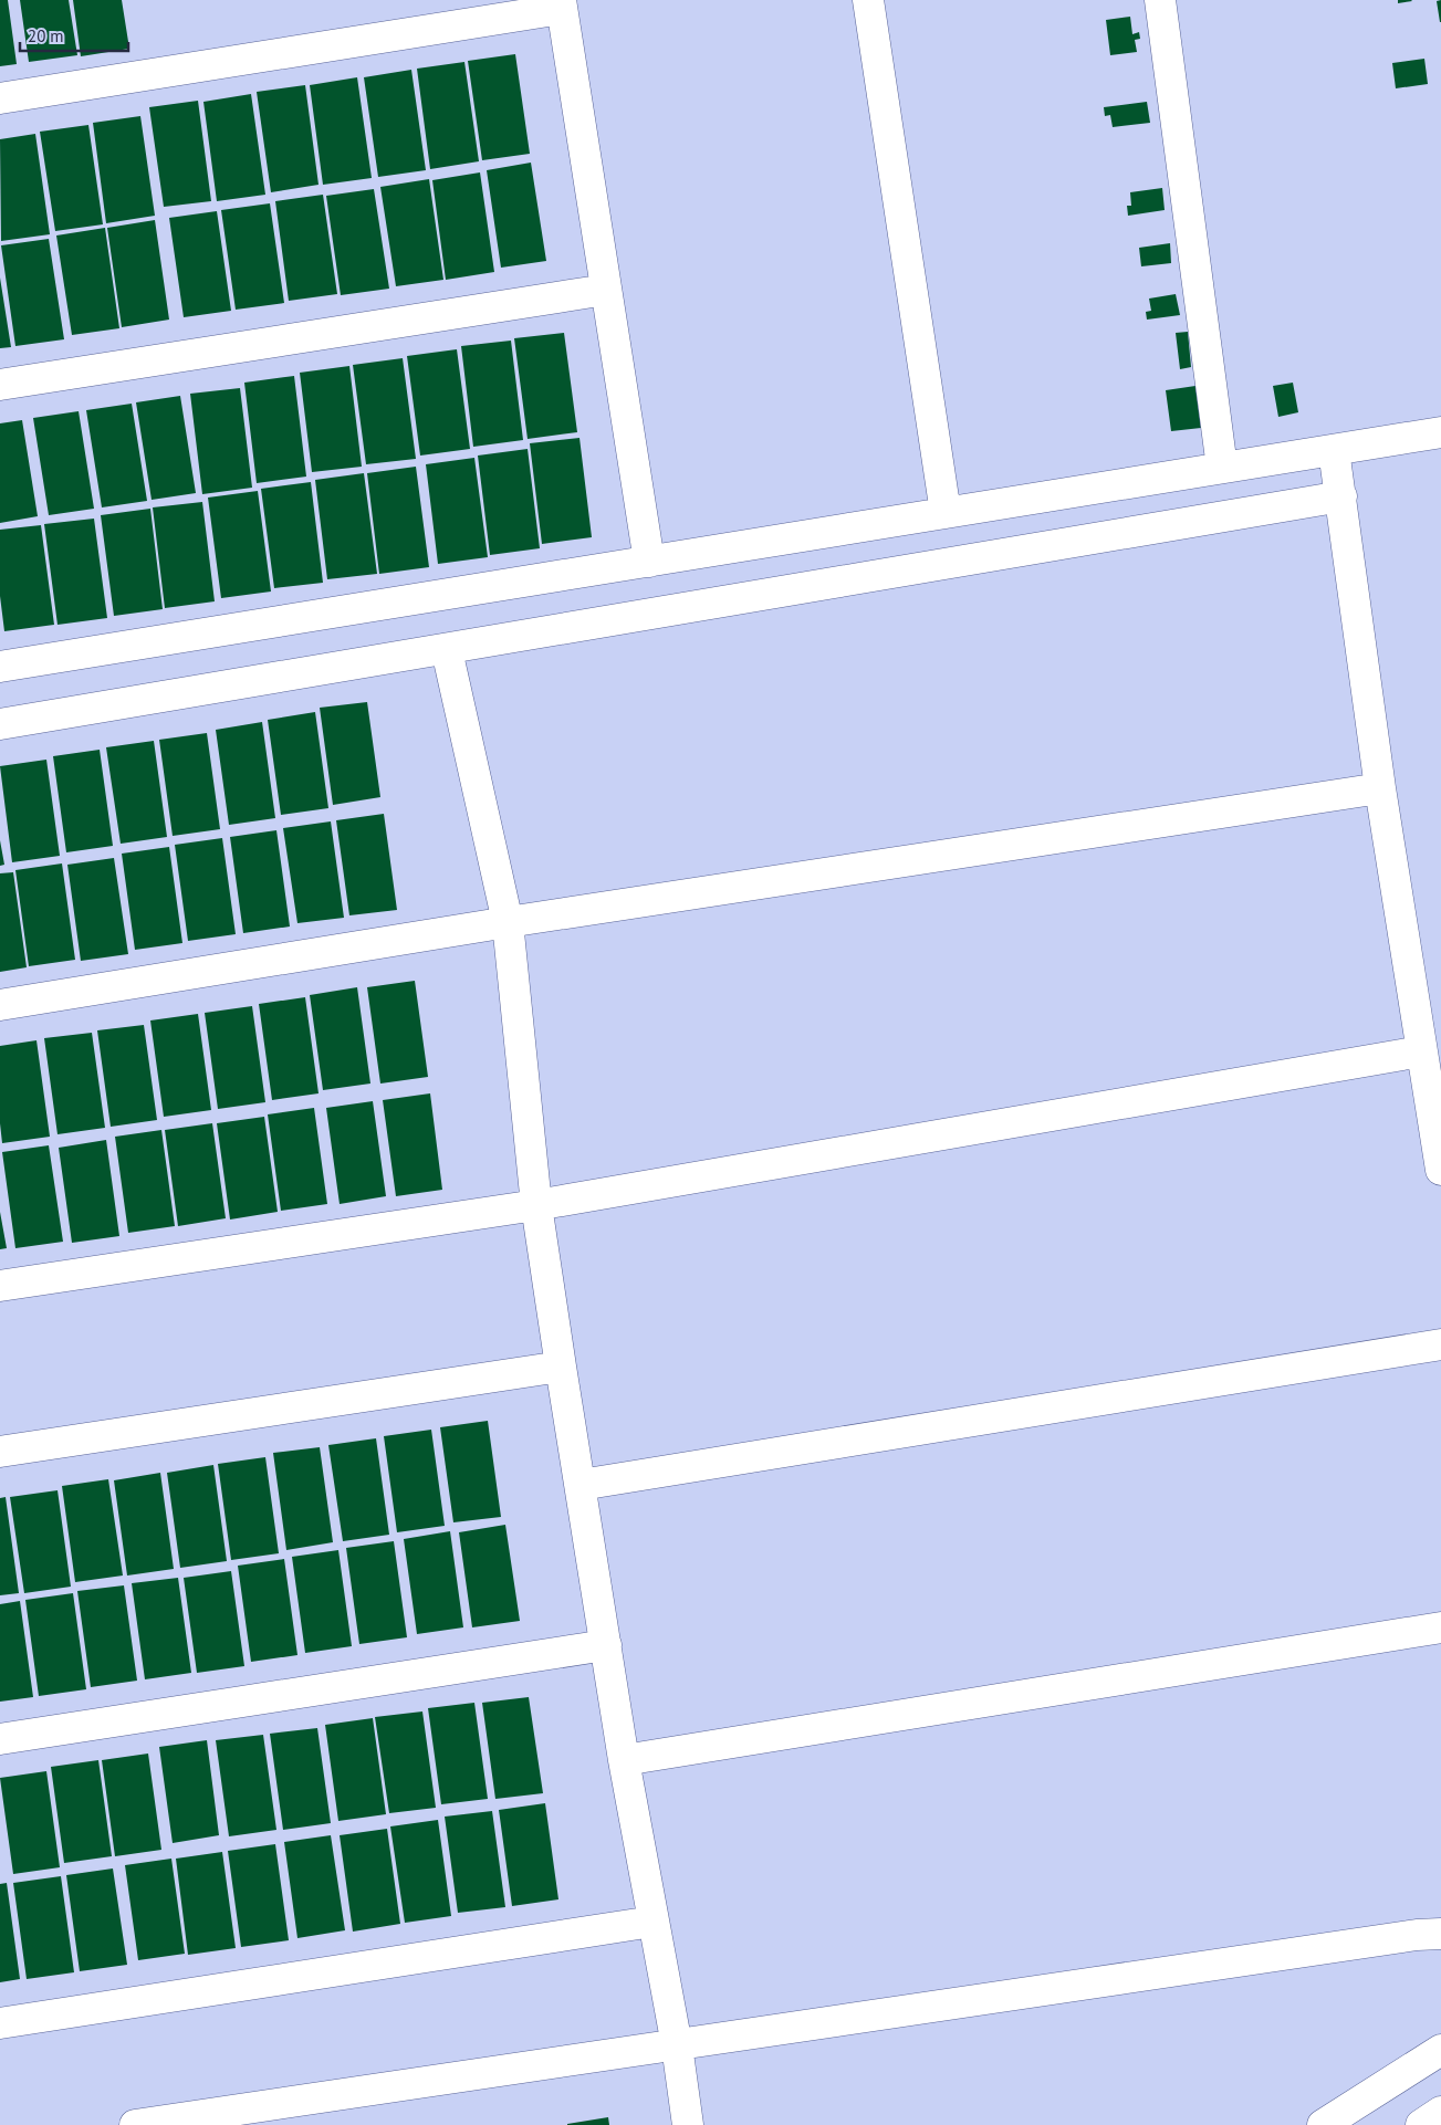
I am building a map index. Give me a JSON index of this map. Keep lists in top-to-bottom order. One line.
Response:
{"scale_bar":"20 m"}
